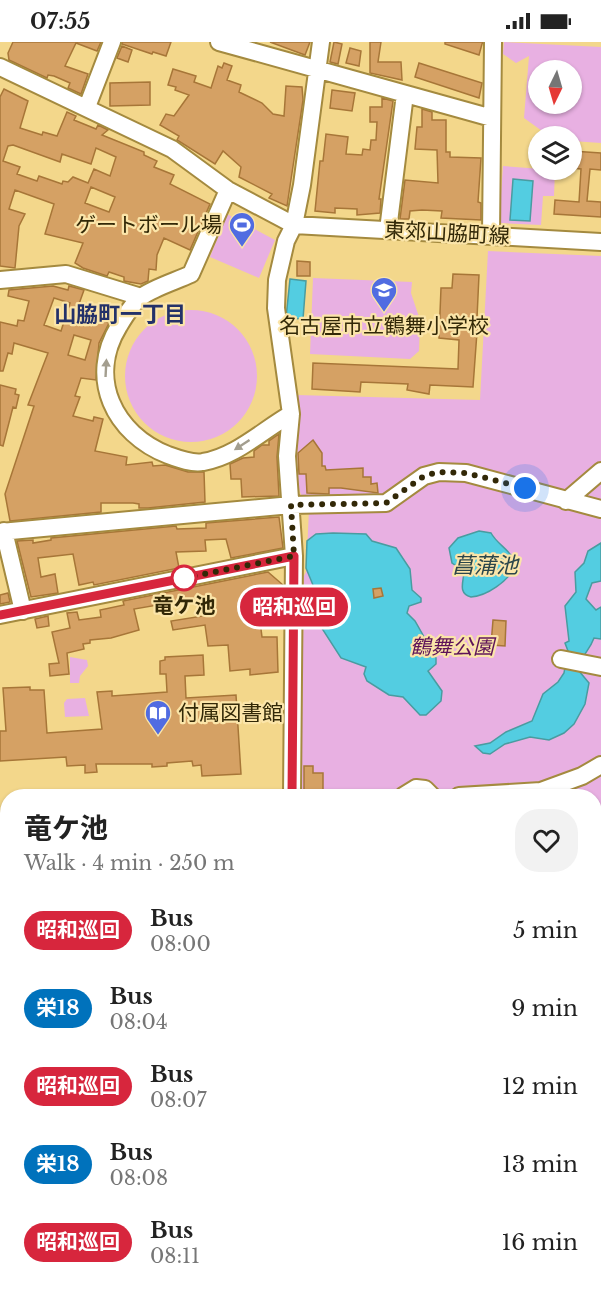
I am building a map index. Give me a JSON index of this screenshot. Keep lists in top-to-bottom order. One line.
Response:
{"streets":{"street":["東郊山脇町線"]},"districts":["山脇町一丁目"],"water":["菖蒲池"],"parks":["鶴舞公園"],"places":{"sports":["ゲートボール場"],"school or university":["名古屋市立鶴舞小学校"],"other":["竜ケ池"],"library":["付属図書館"]},"lines":["bus line 昭和巡回"],"north":"bottom","page":{"status":"07:55","on_map":"昭和巡回","heading":["竜ケ池","Walk · 4 min · 250 m"],"list":[{"mark":"昭和巡回","name":"Bus","note":"08:00","value":"5 min"},{"mark":"栄18","name":"Bus","note":"08:04","value":"9 min"},{"mark":"昭和巡回","name":"Bus","note":"08:07","value":"12 min"},{"mark":"栄18","name":"Bus","note":"08:08","value":"13 min"},{"mark":"昭和巡回","name":"Bus","note":"08:11","value":"16 min"}]}}
